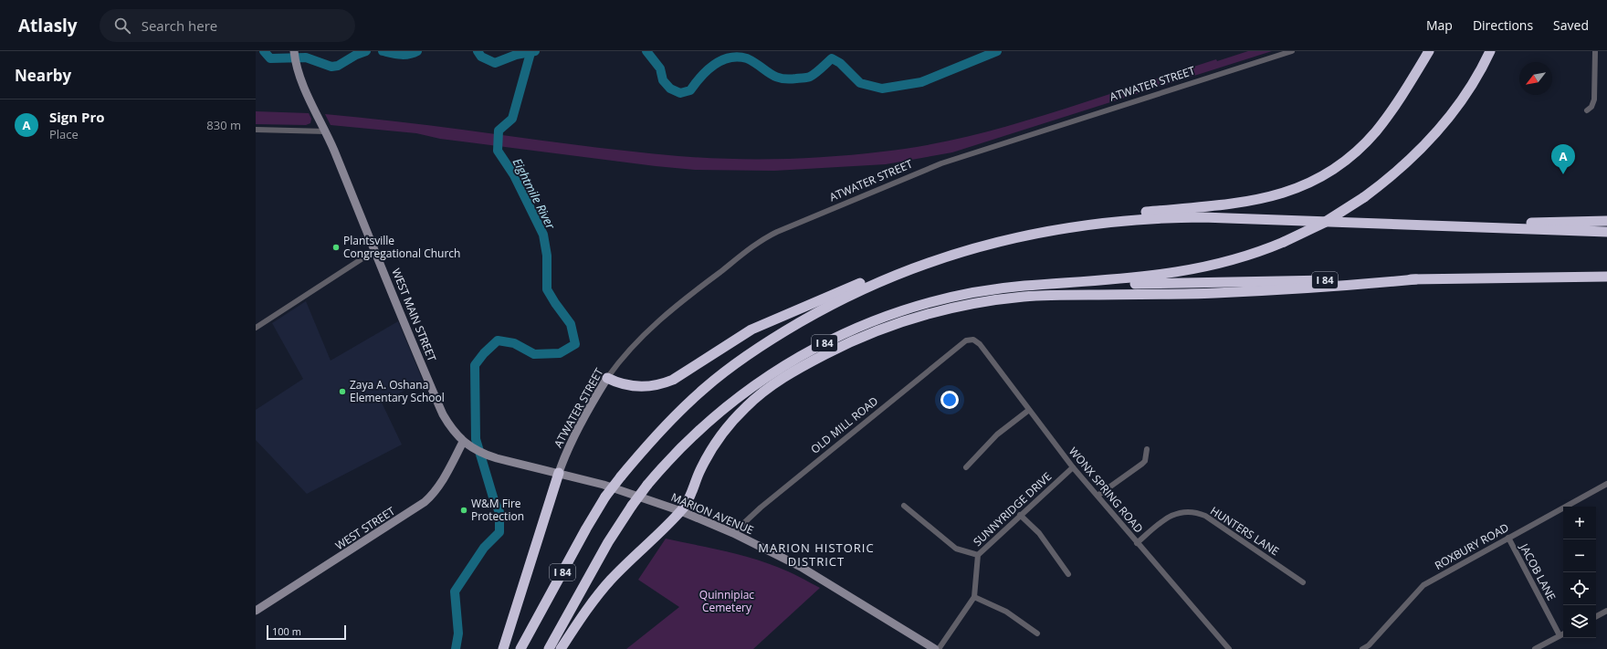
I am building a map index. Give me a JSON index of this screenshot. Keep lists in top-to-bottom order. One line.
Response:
{"streets":{"highway":["I 84"],"main road":["ATWATER STREET","WEST MAIN STREET","MARION AVENUE","WEST STREET"],"street":["OLD MILL ROAD","WONX SPRING ROAD","SUNNYRIDGE DRIVE","HUNTERS LANE","ROXBURY ROAD","JACOB LANE"]},"crossings":[["ATWATER STREET","MARION AVENUE"],["WEST MAIN STREET","MARION AVENUE"],["WEST MAIN STREET","WEST STREET"],["OLD MILL ROAD","WONX SPRING ROAD"],["OLD MILL ROAD","MARION AVENUE"],["WONX SPRING ROAD","SUNNYRIDGE DRIVE"],["WONX SPRING ROAD","HUNTERS LANE"],["MARION AVENUE","WEST STREET"],["ROXBURY ROAD","JACOB LANE"]],"districts":["MARION HISTORIC DISTRICT"],"water":["Eightmile River"],"parks":["Quinnipiac Cemetery"],"places":["Plantsville Congregational Church","Zaya A. Oshana Elementary School","W&M Fire Protection"],"scale_bar":"100 m","north":"bottom left","page":{"header":"Atlasly","search":"Search here","nav":["Map","Directions","Saved"],"heading":"Nearby","list":[{"mark":"A","name":"Sign Pro","note":"Place","value":"830 m"}],"pins":"A","map_buttons":["+","−"],"scale":"100 m"}}
